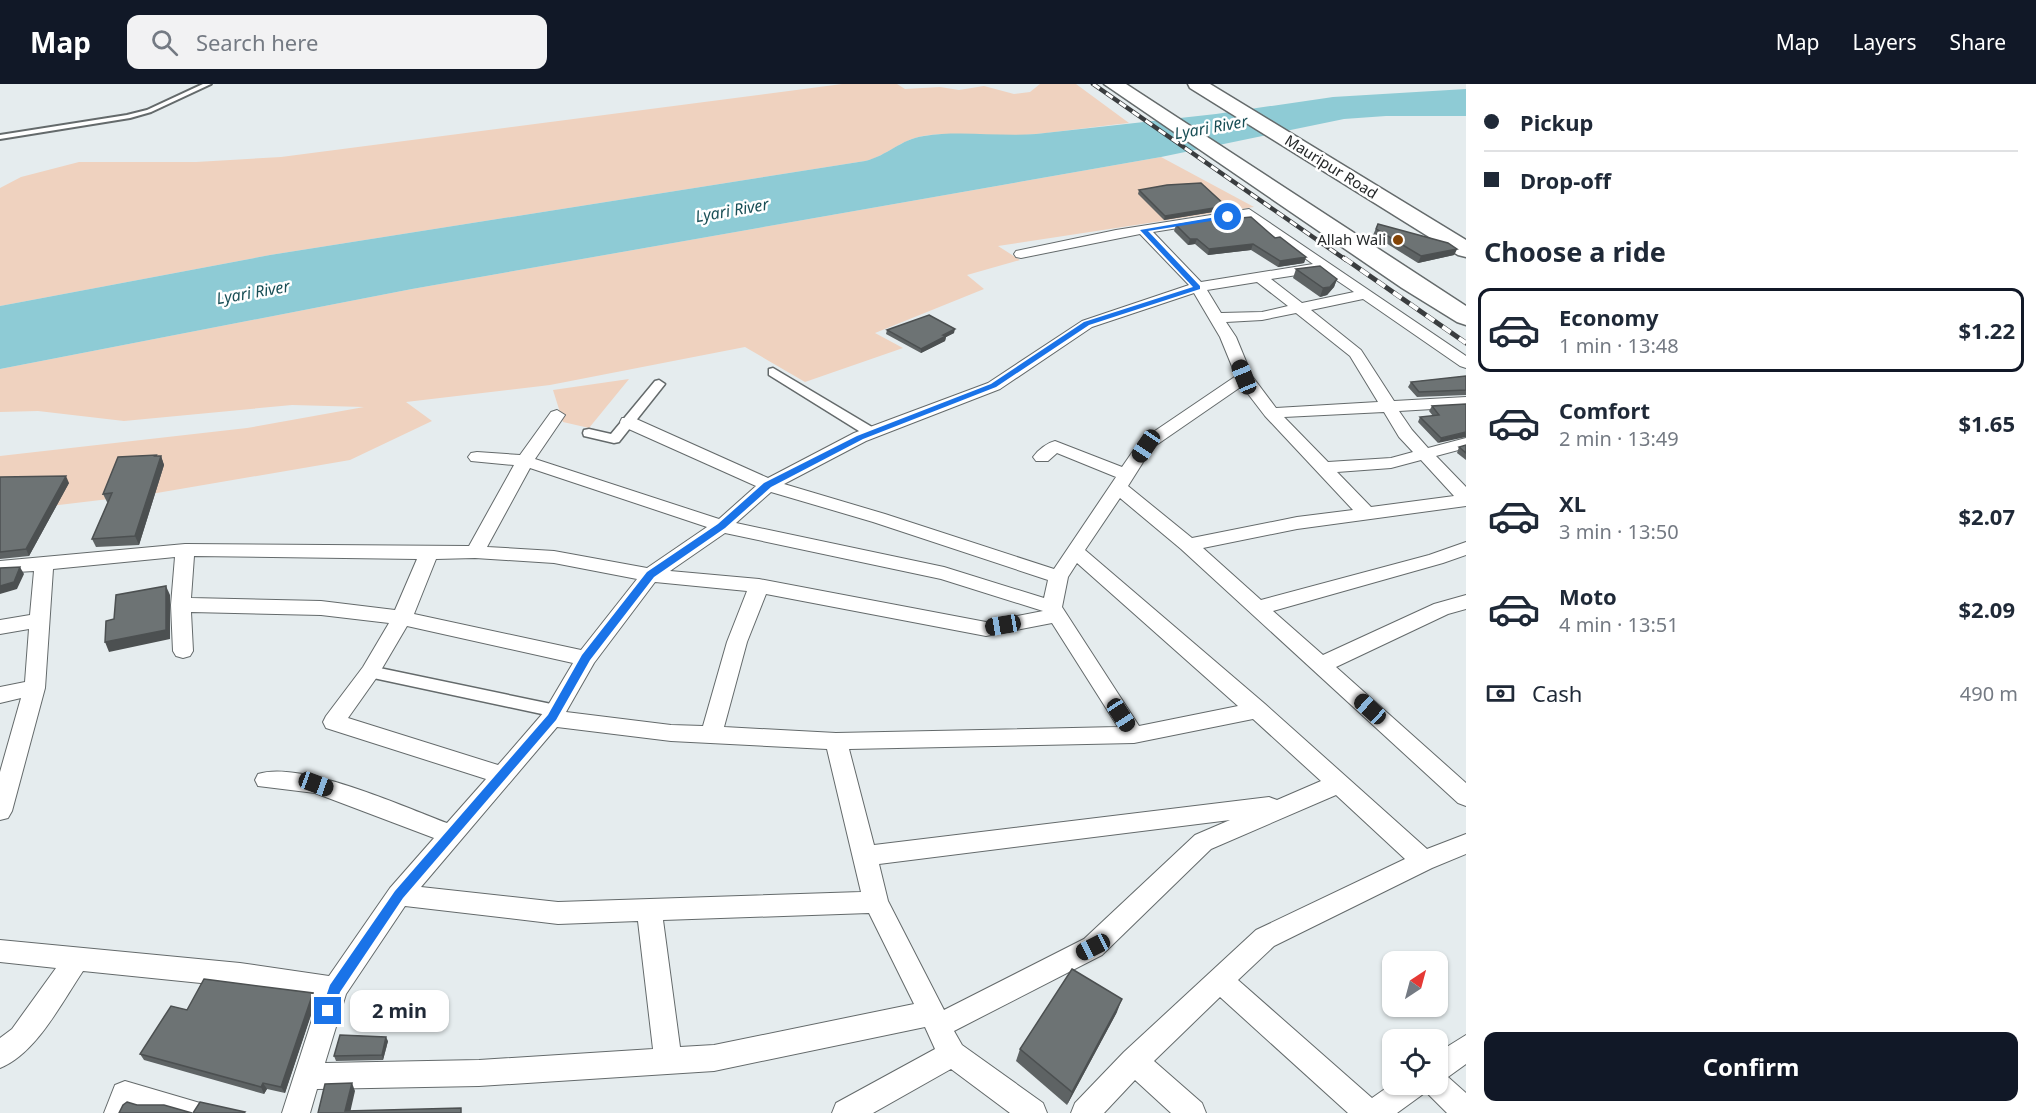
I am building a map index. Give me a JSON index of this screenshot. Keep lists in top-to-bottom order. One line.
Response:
{"streets":{"highway":["Mauripur Road"]},"water":["Lyari River"],"places":["Allah Wali"],"north":"top right","page":{"header":"Map","search":"Search here","nav":["Map","Layers","Share"],"banner":["Pickup","Drop-off"],"heading":"Choose a ride","list":[{"name":"Economy","note":"1 min · 13:48","value":"$1.22"},{"name":"Comfort","note":"2 min · 13:49","value":"$1.65"},{"name":"XL","note":"3 min · 13:50","value":"$2.07"},{"name":"Moto","note":"4 min · 13:51","value":"$2.09"}],"pay":["Cash","490 m"],"bubble":"2 min","buttons":"Confirm"}}
